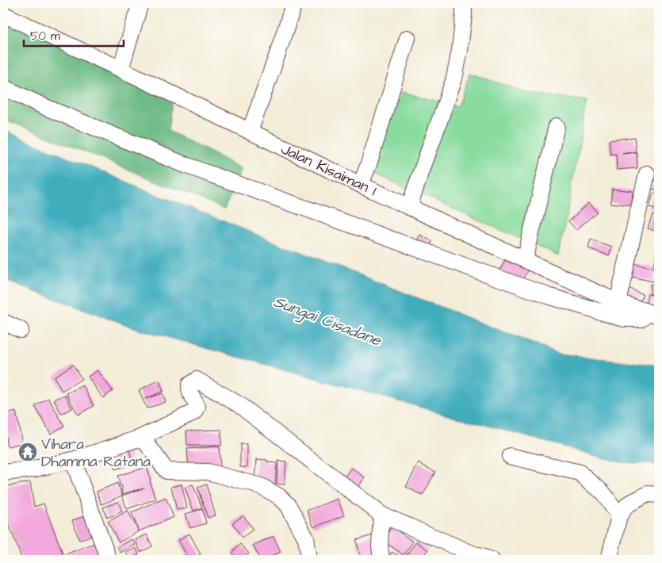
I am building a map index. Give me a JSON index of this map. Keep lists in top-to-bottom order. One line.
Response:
{"streets":{"street":["Jalan Kisaiman 1"]},"water":["Sungai Cisadane"],"places":{"temple":["Vihara Dhamma Ratana"]},"scale_bar":"50 m"}
